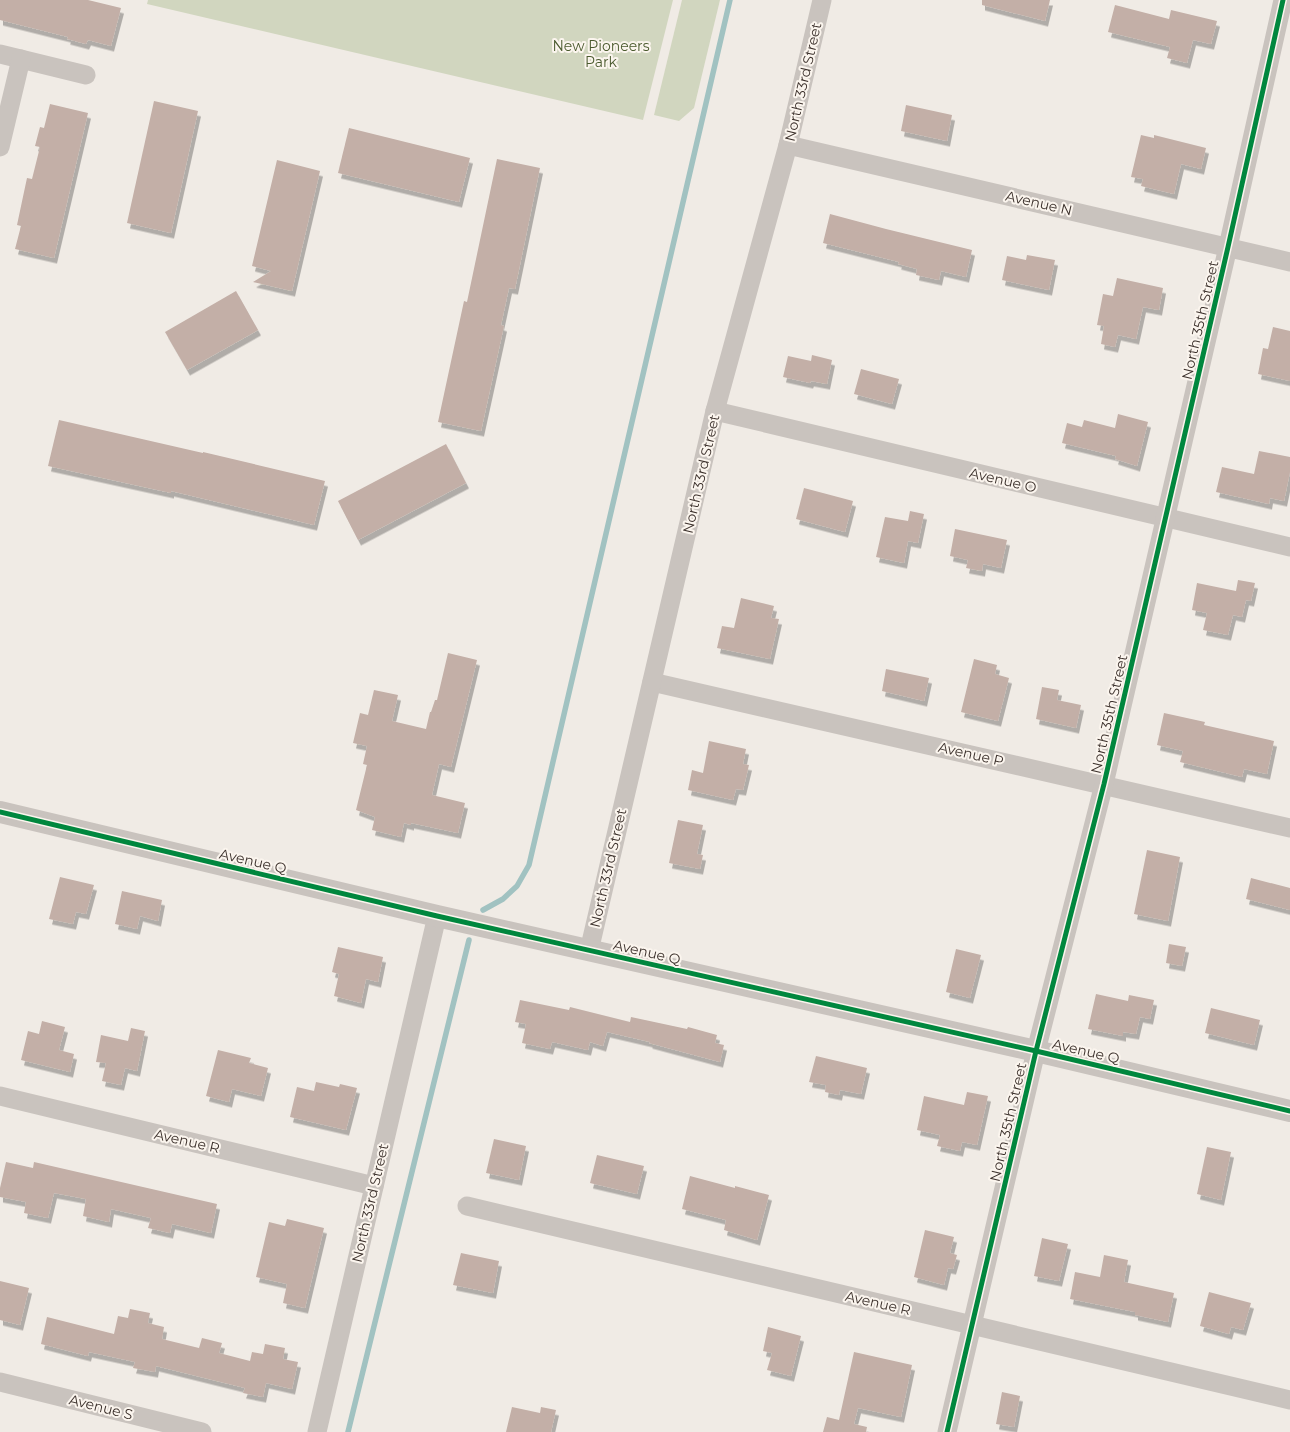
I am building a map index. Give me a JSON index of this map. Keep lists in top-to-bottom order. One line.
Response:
{"streets":{"street":["North 33rd Street","Avenue N","North 35th Street","Avenue O","Avenue P","Avenue Q","Avenue R","Avenue S"]},"crossings":[["North 33rd Street","Avenue N"],["North 33rd Street","Avenue O"],["North 33rd Street","Avenue P"],["North 33rd Street","Avenue Q"],["North 33rd Street","Avenue R"],["Avenue N","North 35th Street"],["North 35th Street","Avenue O"],["North 35th Street","Avenue P"],["North 35th Street","Avenue Q"],["North 35th Street","Avenue R"]],"parks":["New Pioneers Park"]}
